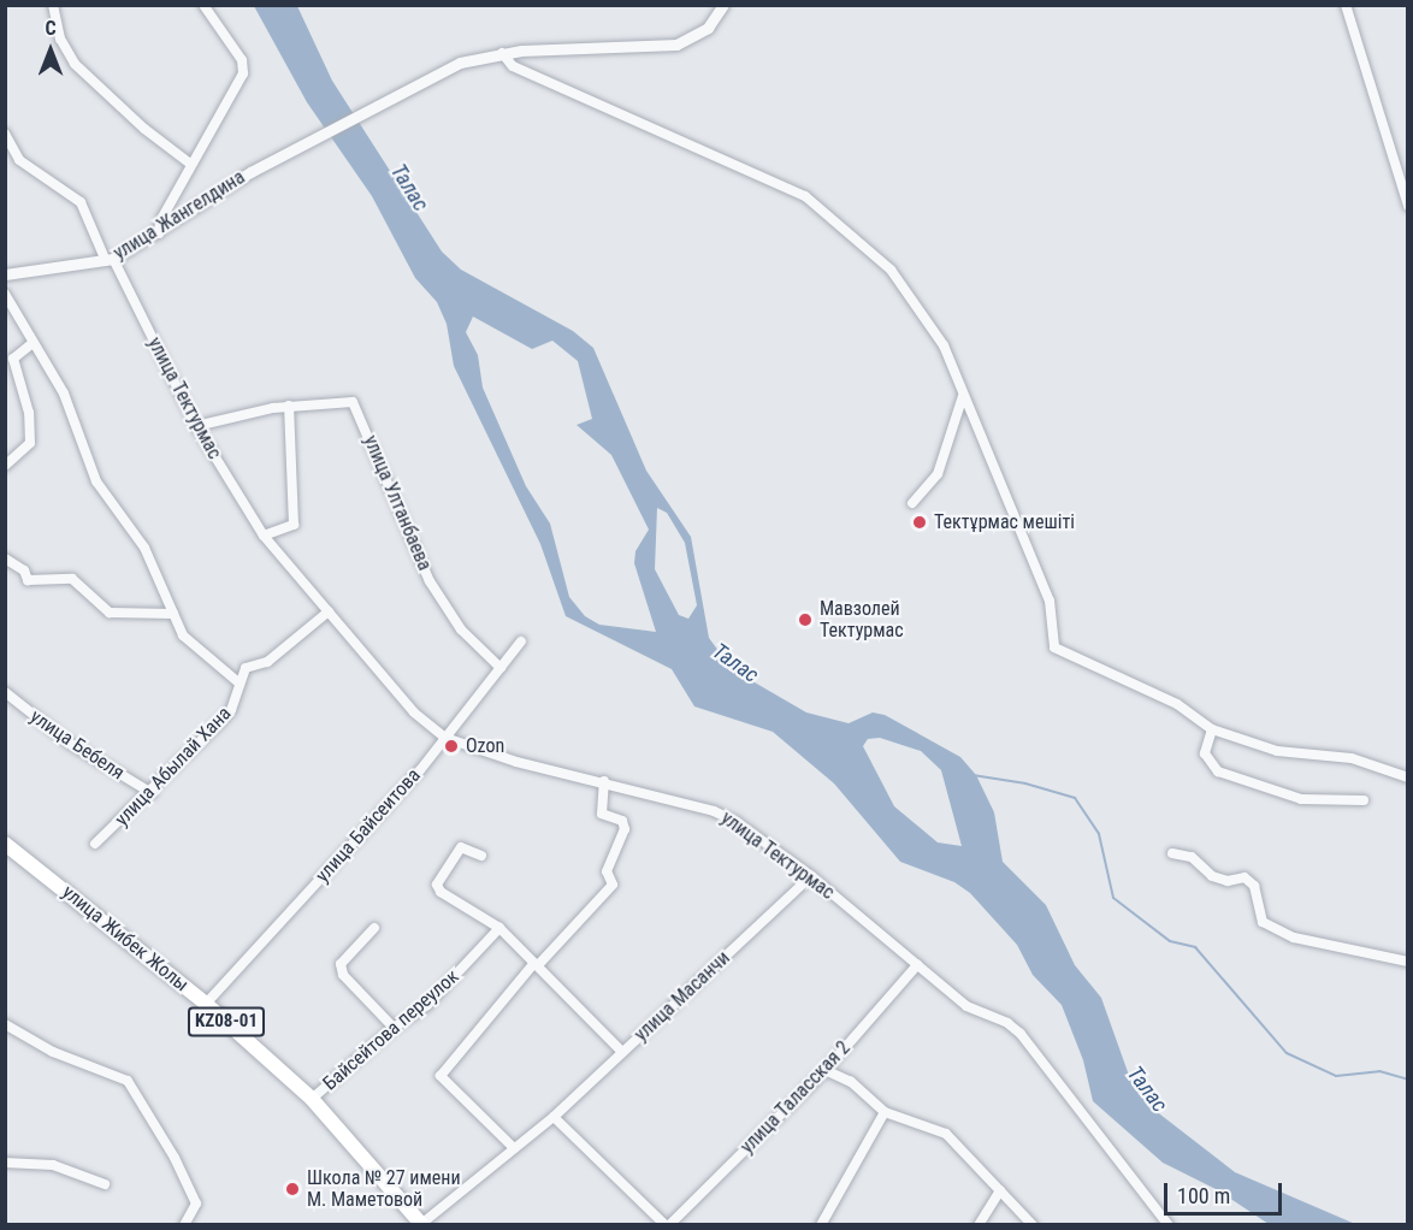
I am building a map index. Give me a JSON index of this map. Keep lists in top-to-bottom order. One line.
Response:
{"streets":{"main road":["улица Жибек Жолы","KZ08-01"],"street":["улица Жангелдина","улица Тектурмас","улица Ултанбаева","улица Бебеля","улица Абылай Хана","улица Байсеитова","улица Масанчи","Байсейтова переулок","улица Таласская 2"]},"crossings":[["улица Жангелдина","улица Тектурмас"],["улица Тектурмас","улица Абылай Хана"],["улица Тектурмас","улица Байсеитова"],["улица Тектурмас","улица Масанчи"],["улица Тектурмас","улица Таласская 2"],["улица Ултанбаева","улица Байсеитова"],["улица Бебеля","улица Абылай Хана"],["улица Байсеитова","улица Жибек Жолы"],["улица Жибек Жолы","улица Масанчи"],["улица Жибек Жолы","Байсейтова переулок"]],"water":["Талас"],"places":["Тектұрмас мешіті","Мавзолей Тектурмас","Ozon","Школа № 27 имени М. Маметовой"],"scale_bar":"100 m","north":"top"}
